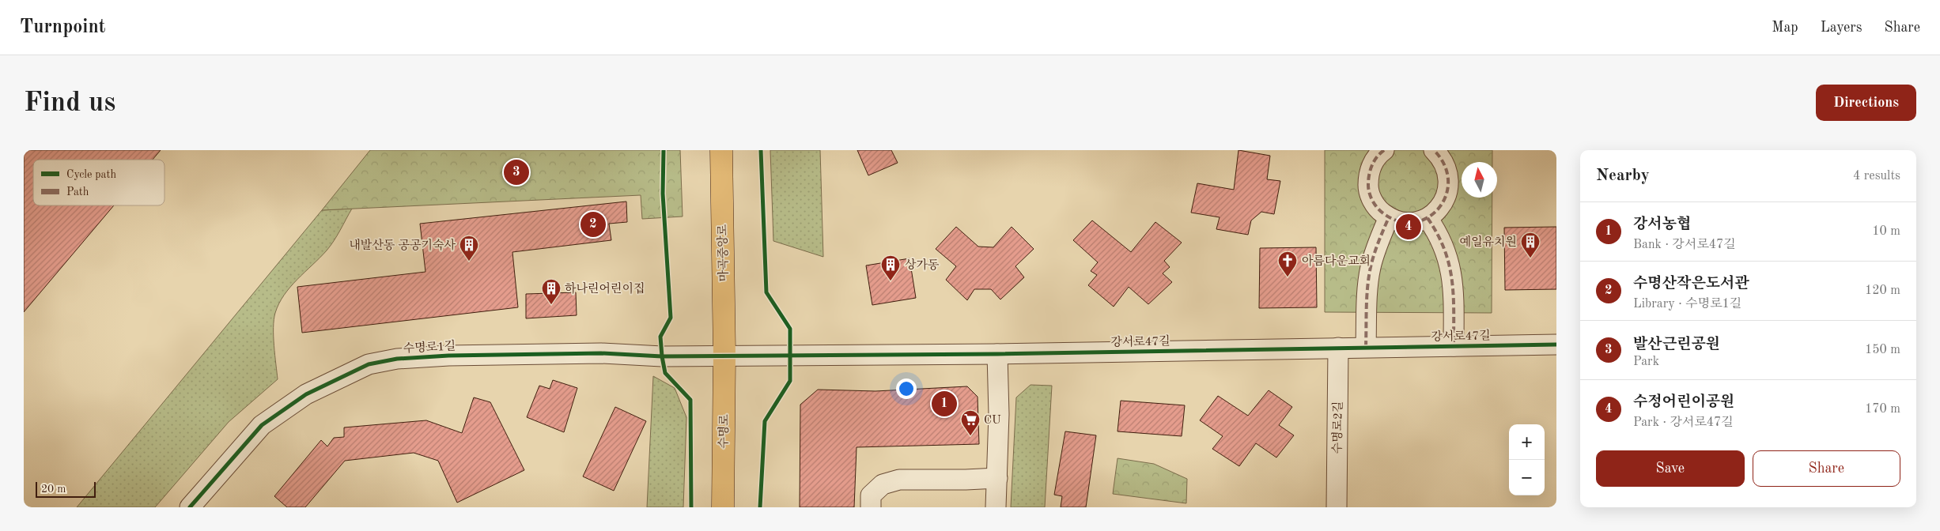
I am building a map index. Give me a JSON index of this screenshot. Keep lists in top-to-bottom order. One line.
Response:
{"streets":{"main road":["마곡중앙로","수명로"],"street":["강서로47길","수명로1길","수명로2길"]},"crossings":[["마곡중앙로","강서로47길"],["마곡중앙로","수명로1길"],["마곡중앙로","수명로"],["강서로47길","수명로1길"],["강서로47길","수명로2길"],["강서로47길","수명로"],["수명로1길","수명로"]],"places":{"building":["예일유치원","내발산동 공공기숙사","상가동","하나린어린이집"],"church":["아름다운교회"],"supermarket":["CU"]},"legend":["Cycle path","Path"],"scale_bar":"20 m","north":"top","page":{"header":"Turnpoint","nav":["Map","Layers","Share"],"buttons":["Directions",["Save","Share"]],"title":"Find us","heading":["Nearby","4 results"],"pins":["3","2","4","1"],"list":[{"mark":"1","name":"강서농협","note":"Bank · 강서로47길","value":"10 m"},{"mark":"2","name":"수명산작은도서관","note":"Library · 수명로1길","value":"120 m"},{"mark":"3","name":"발산근린공원","note":"Park","value":"150 m"},{"mark":"4","name":"수정어린이공원","note":"Park · 강서로47길","value":"170 m"}],"map_buttons":["+","−"],"scale":"20 m"}}
